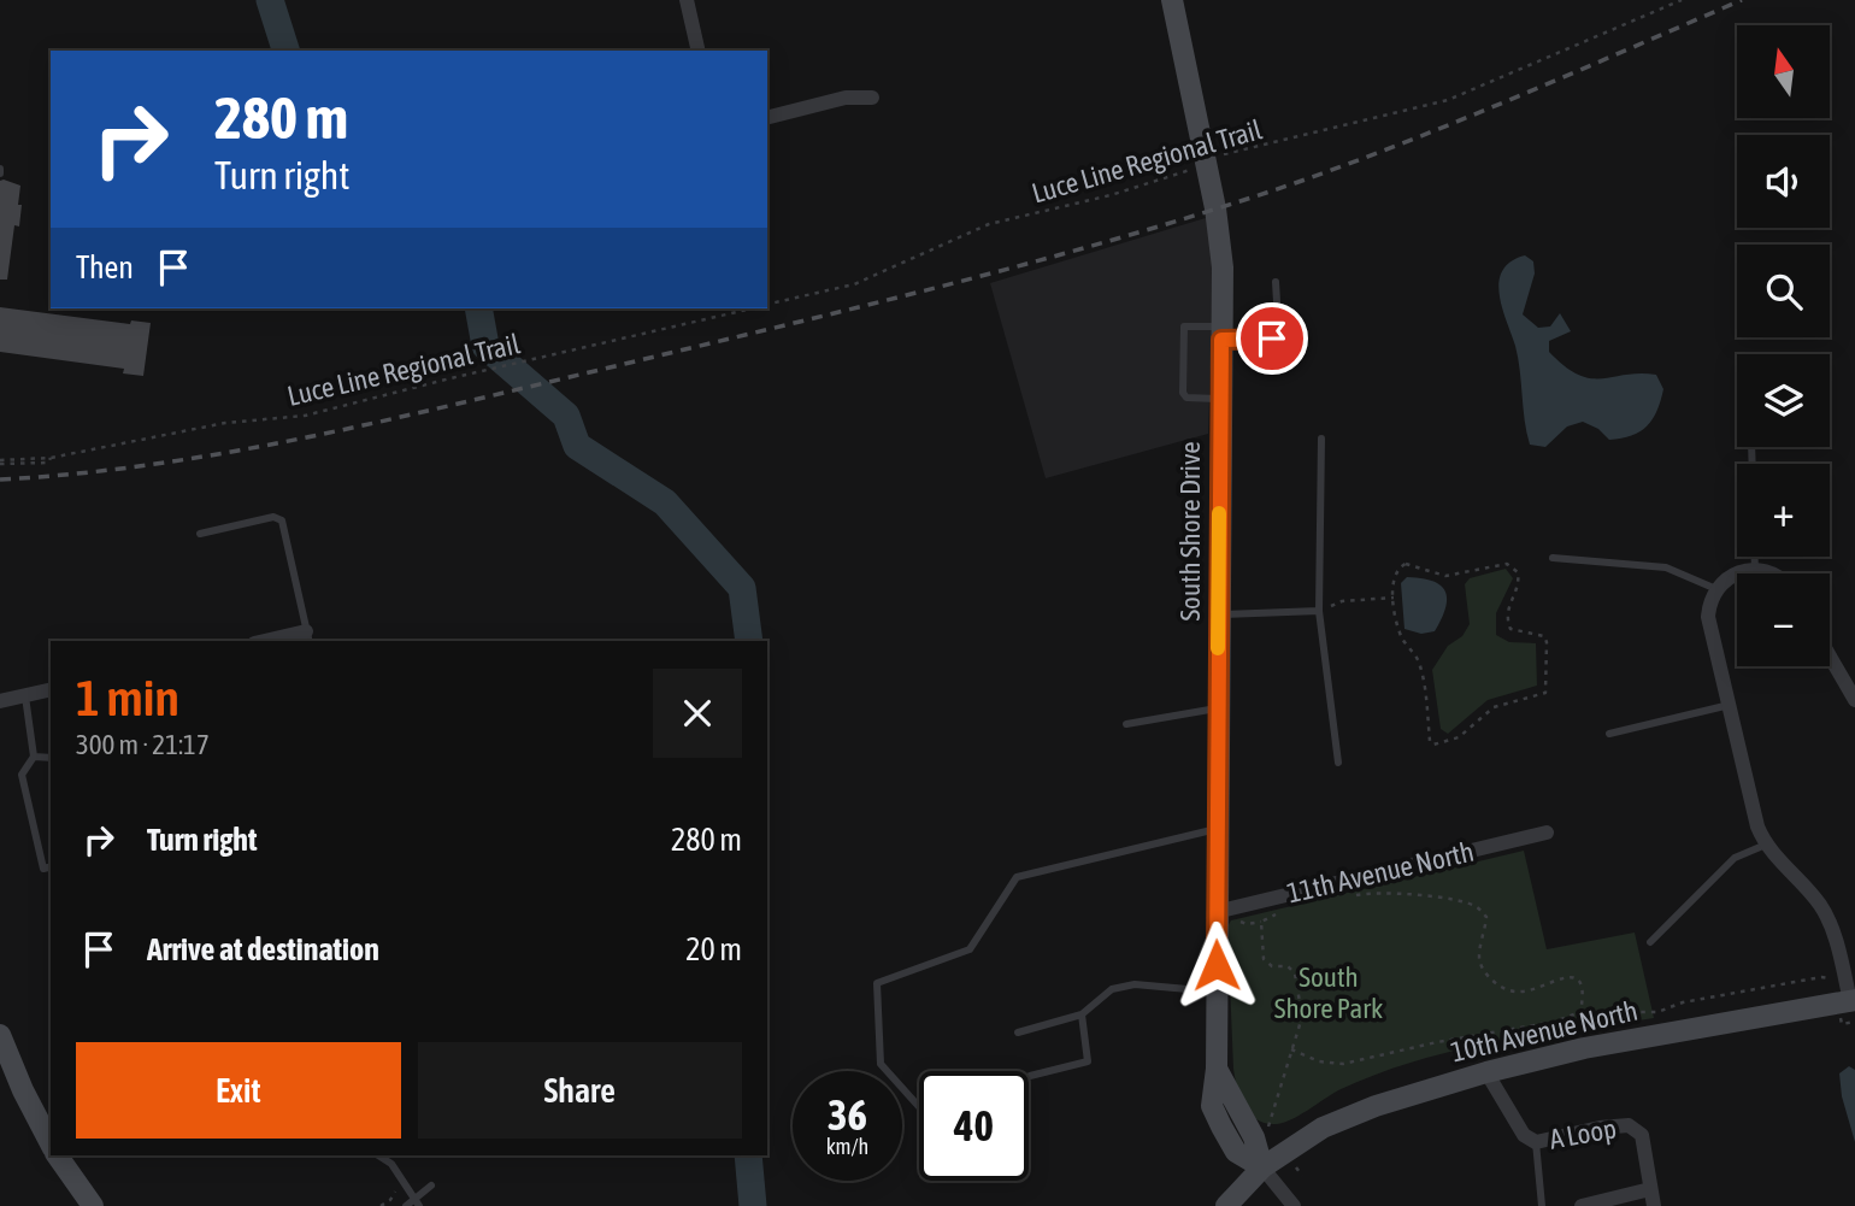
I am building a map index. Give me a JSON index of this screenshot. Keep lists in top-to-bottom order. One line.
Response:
{"streets":{"street":["South Shore Drive","11th Avenue North","10th Avenue North","A Loop"],"path":["Luce Line Regional Trail"]},"crossings":[["Luce Line Regional Trail","South Shore Drive"],["South Shore Drive","11th Avenue North"],["South Shore Drive","10th Avenue North"],["10th Avenue North","A Loop"]],"parks":["South Shore Park"],"north":"top","page":{"map_buttons":["+","−"],"turn":["280 m","Turn right"],"then":"Then","heading":["1 min","300 m · 21:17"],"list":[{"name":"Turn right","value":"280 m"},{"name":"Arrive at destination","value":"20 m"}],"buttons":["Exit","Share"],"speed":"36 km/h","limit":"40"}}
